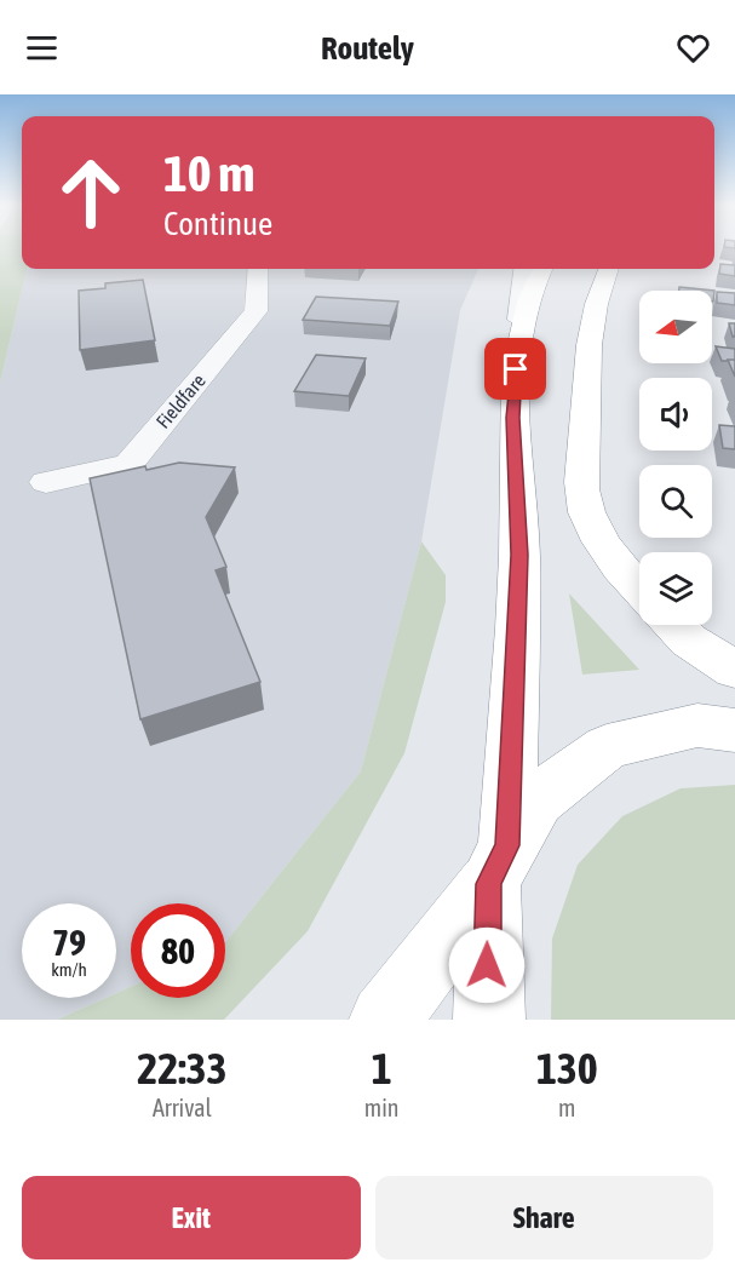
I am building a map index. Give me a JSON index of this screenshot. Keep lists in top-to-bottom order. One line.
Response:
{"streets":{"street":["Fieldfare"]},"north":"left","page":{"header":"Routely","turn":["10 m","Continue"],"speed":"79 km/h","limit":"80","eta":["22:33","Arrival","1","min","130","m"],"buttons":["Exit","Share"]}}
